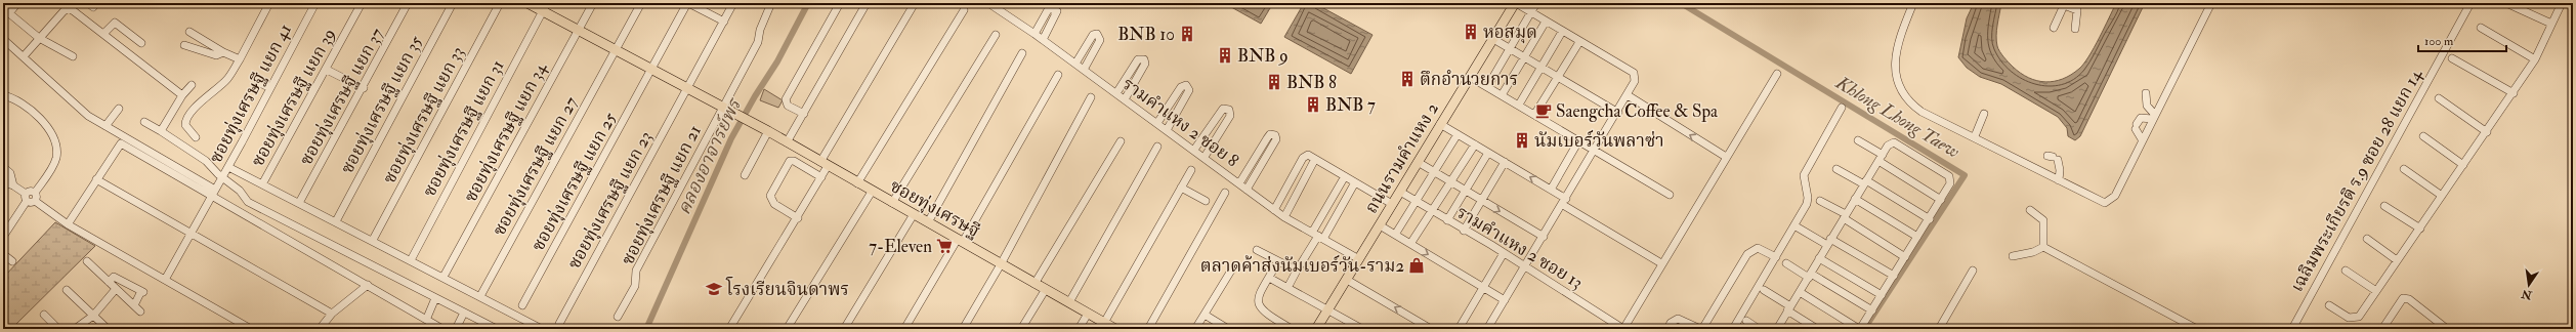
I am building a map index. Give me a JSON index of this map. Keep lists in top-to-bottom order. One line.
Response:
{"streets":{"main road":["ถนนรามคำแหง 2","ซอยทุ่งเศรษฐี"],"street":["ซอยทุ่งเศรษฐี แยก 41","ซอยทุ่งเศรษฐี แยก 37","ซอยทุ่งเศรษฐี แยก 39","ซอยทุ่งเศรษฐี แยก 35","ซอยทุ่งเศรษฐี แยก 33","รามคำแหง 2 ซอย 8","ซอยทุ่งเศรษฐี แยก 31","ซอยทุ่งเศรษฐี แยก 34","ซอยทุ่งเศรษฐี แยก 27","เฉลิมพระเกียรติ ร.9 ซอย 28 แยก 14","ซอยทุ่งเศรษฐี แยก 25","ซอยทุ่งเศรษฐี แยก 21","ซอยทุ่งเศรษฐี แยก 23","รามคำแหง 2 ซอย 13"]},"crossings":[["รามคำแหง 2 ซอย 8","ถนนรามคำแหง 2"],["ซอยทุ่งเศรษฐี แยก 31","ซอยทุ่งเศรษฐี"],["ซอยทุ่งเศรษฐี แยก 34","ซอยทุ่งเศรษฐี"],["ถนนรามคำแหง 2","รามคำแหง 2 ซอย 13"],["ซอยทุ่งเศรษฐี แยก 27","ซอยทุ่งเศรษฐี"],["ซอยทุ่งเศรษฐี แยก 25","ซอยทุ่งเศรษฐี"],["ซอยทุ่งเศรษฐี แยก 21","ซอยทุ่งเศรษฐี"],["ซอยทุ่งเศรษฐี แยก 23","ซอยทุ่งเศรษฐี"]],"water":["Khlong Lhong Taew","คลองอาจารย์พร"],"places":{"building":["หอสมุด","BNB 10","BNB 9","ตึกอำนวยการ","BNB 8","BNB 7","นัมเบอร์วันพลาซ่า"],"cafe":["Saengcha Coffee & Spa"],"supermarket":["7-Eleven"],"shop":["ตลาดค้าส่งนัมเบอร์วัน-ราม2"],"school or university":["โรงเรียนจินดาพร"]},"scale_bar":"100 m","north":"bottom"}
